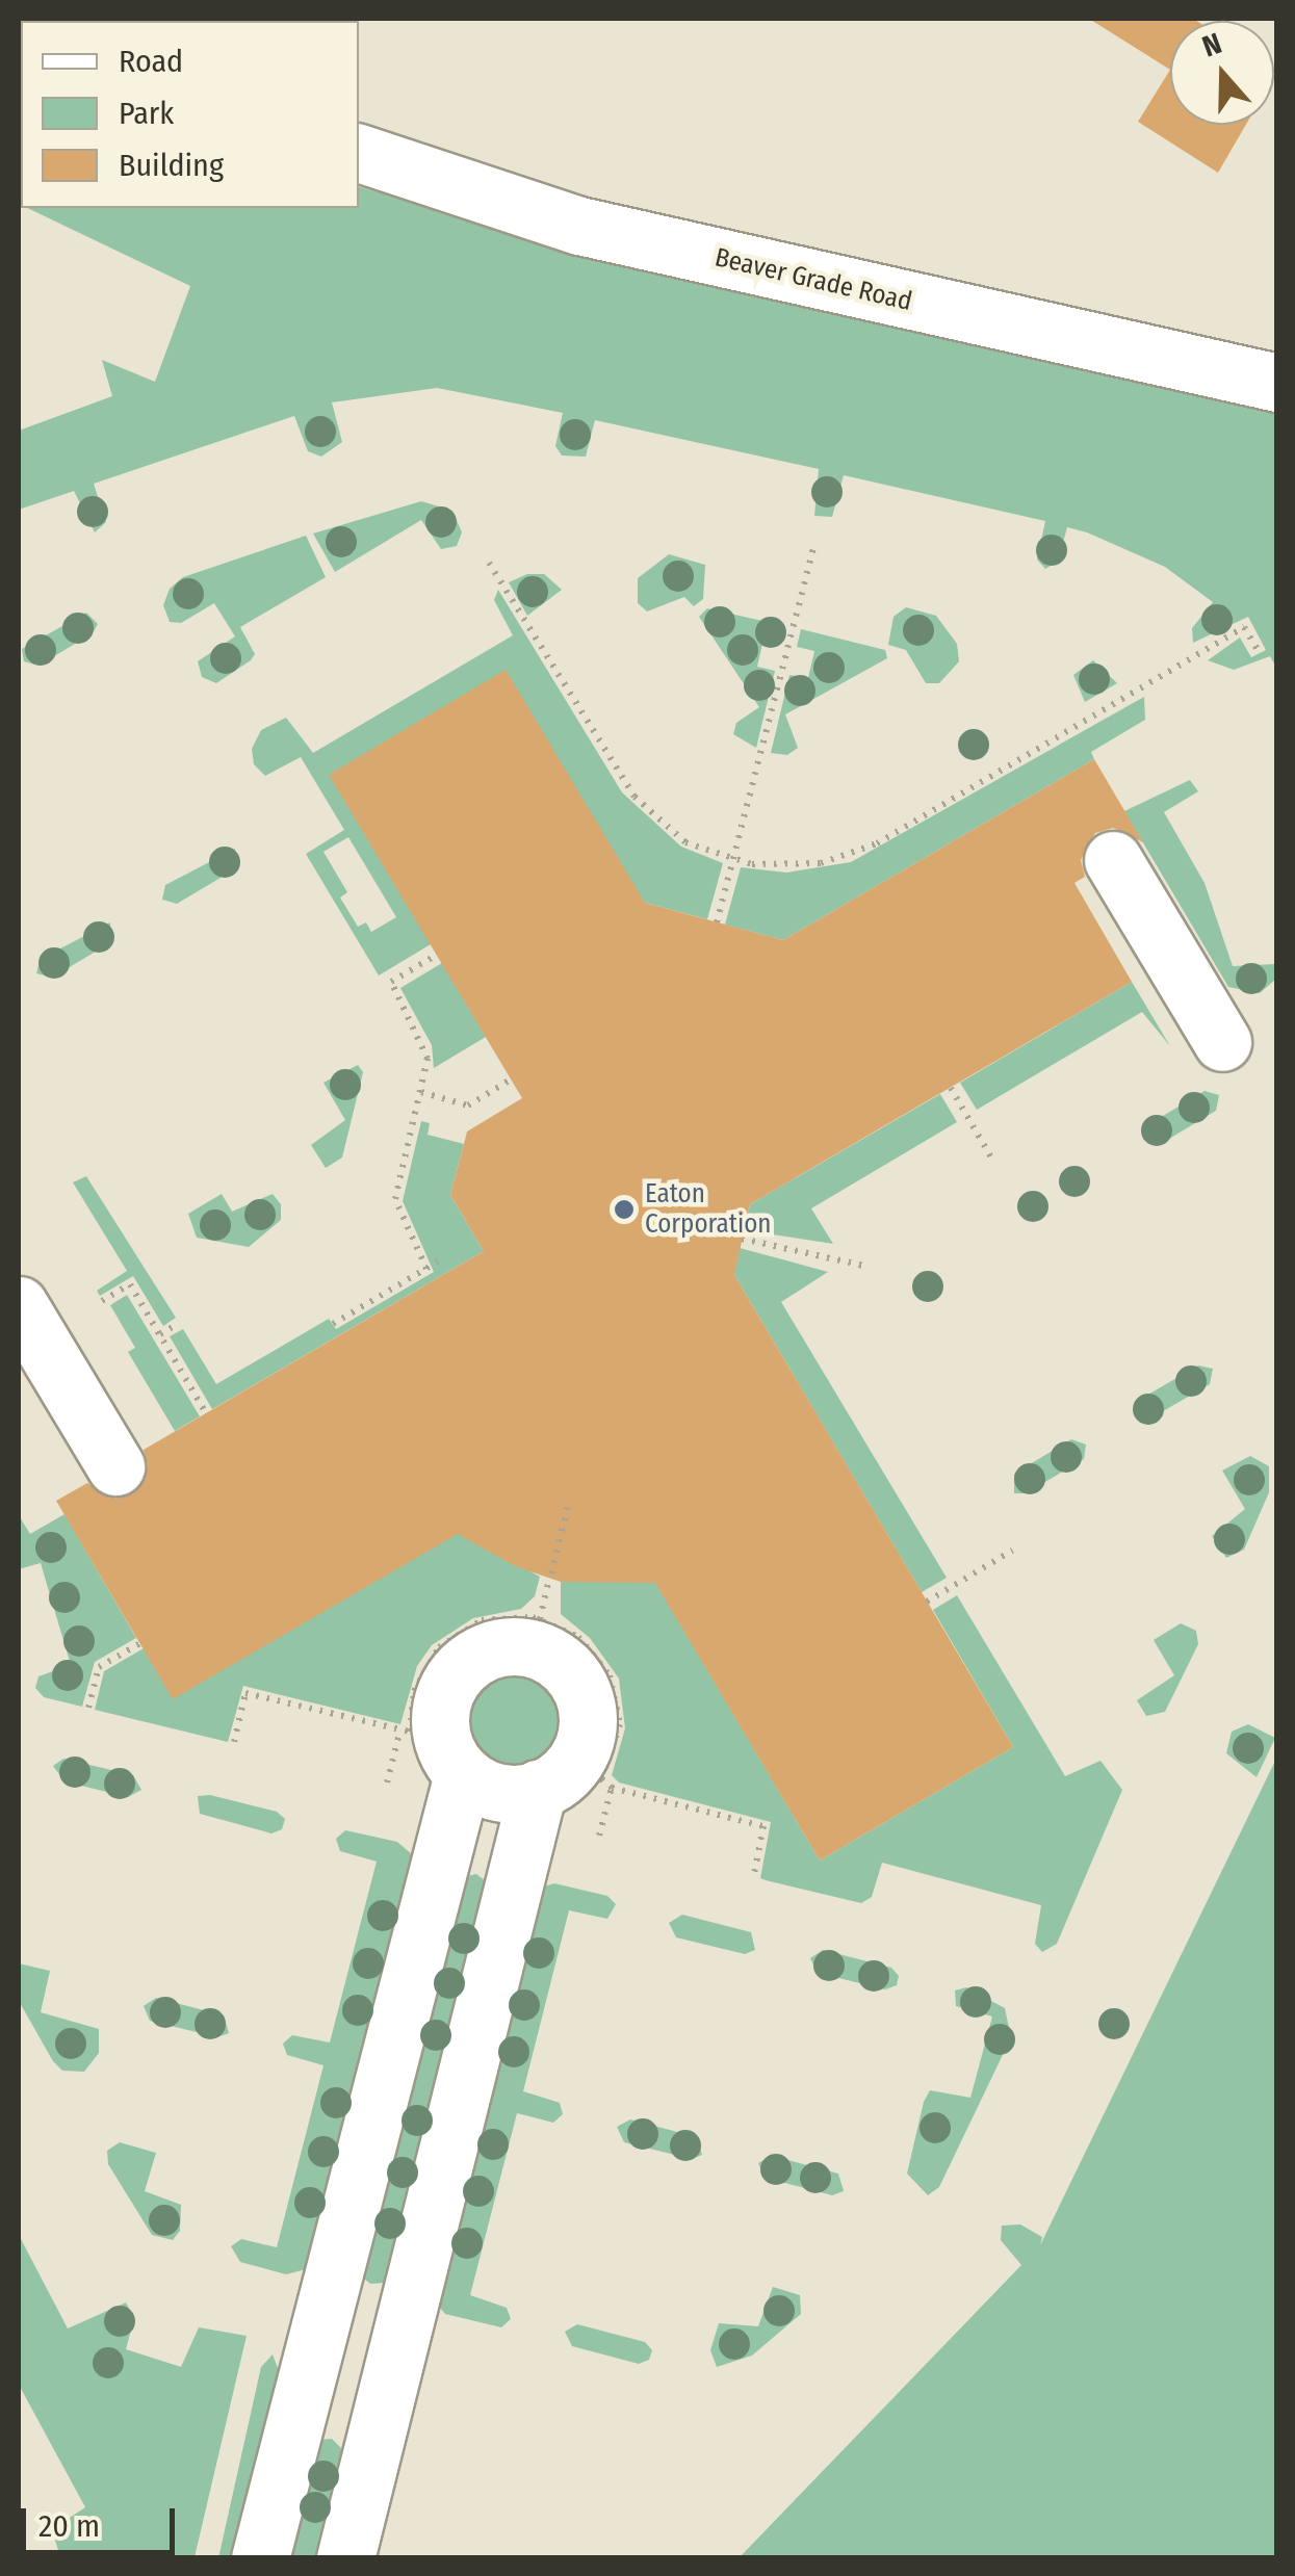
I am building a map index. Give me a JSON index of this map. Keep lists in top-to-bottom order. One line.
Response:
{"streets":{"main road":["Beaver Grade Road"]},"places":["Eaton Corporation"],"legend":["Road","Park","Building"],"scale_bar":"20 m","north":"top"}
